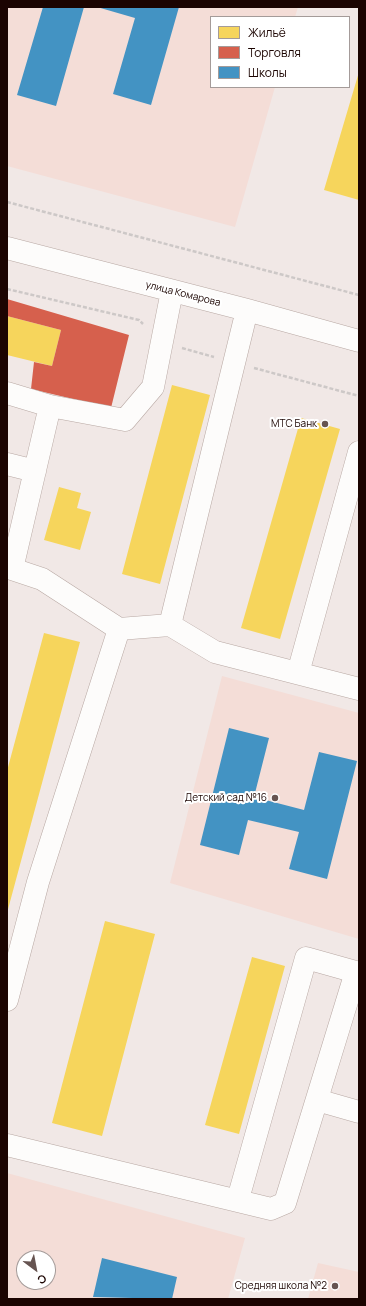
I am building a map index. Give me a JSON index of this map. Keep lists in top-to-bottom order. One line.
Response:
{"streets":{"street":["улица Комарова"]},"places":["МТС Банк","Детский сад №16","Средняя школа №2"],"legend":["Жильё","Торговля","Школы"],"north":"bottom right"}
